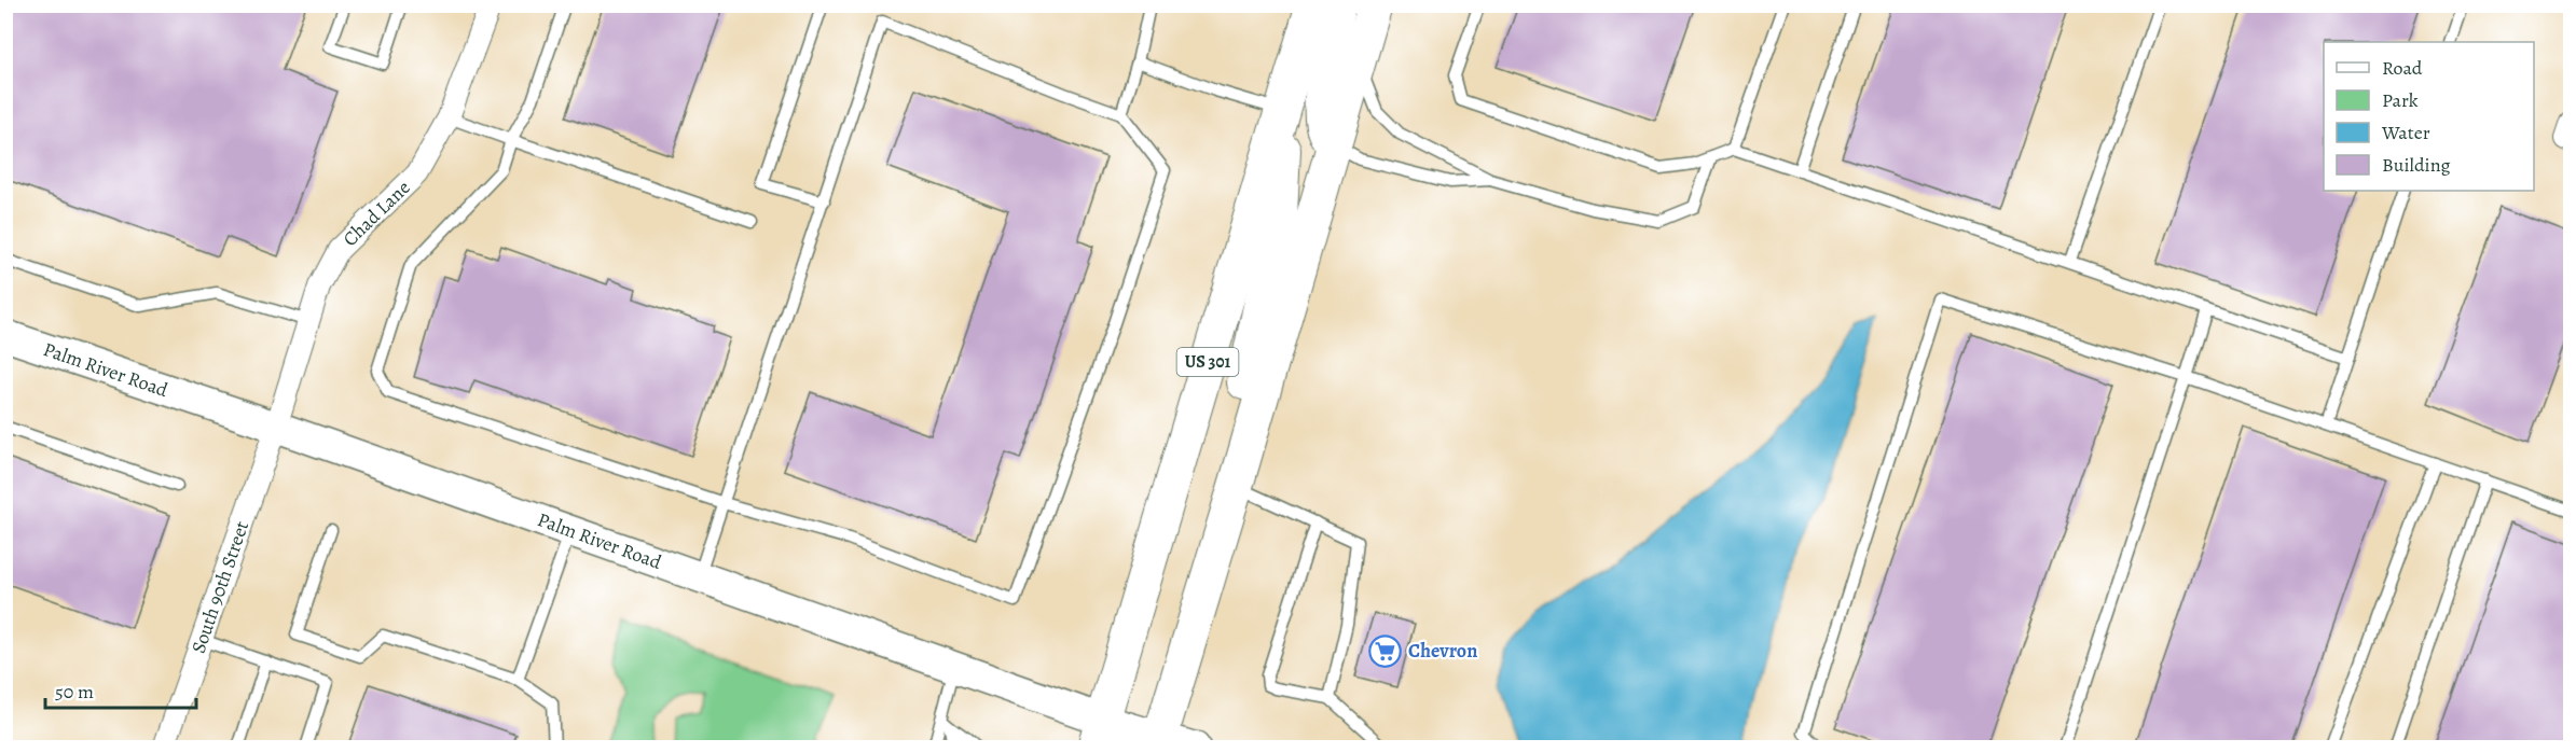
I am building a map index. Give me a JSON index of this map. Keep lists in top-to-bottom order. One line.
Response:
{"streets":{"main road":["US 301"],"street":["Chad Lane","Palm River Road","South 90th Street"]},"crossings":[["Chad Lane","Palm River Road"],["Chad Lane","South 90th Street"],["US 301","Palm River Road"],["Palm River Road","South 90th Street"]],"places":{"supermarket":["Chevron"]},"legend":["Road","Park","Water","Building"],"scale_bar":"50 m"}
